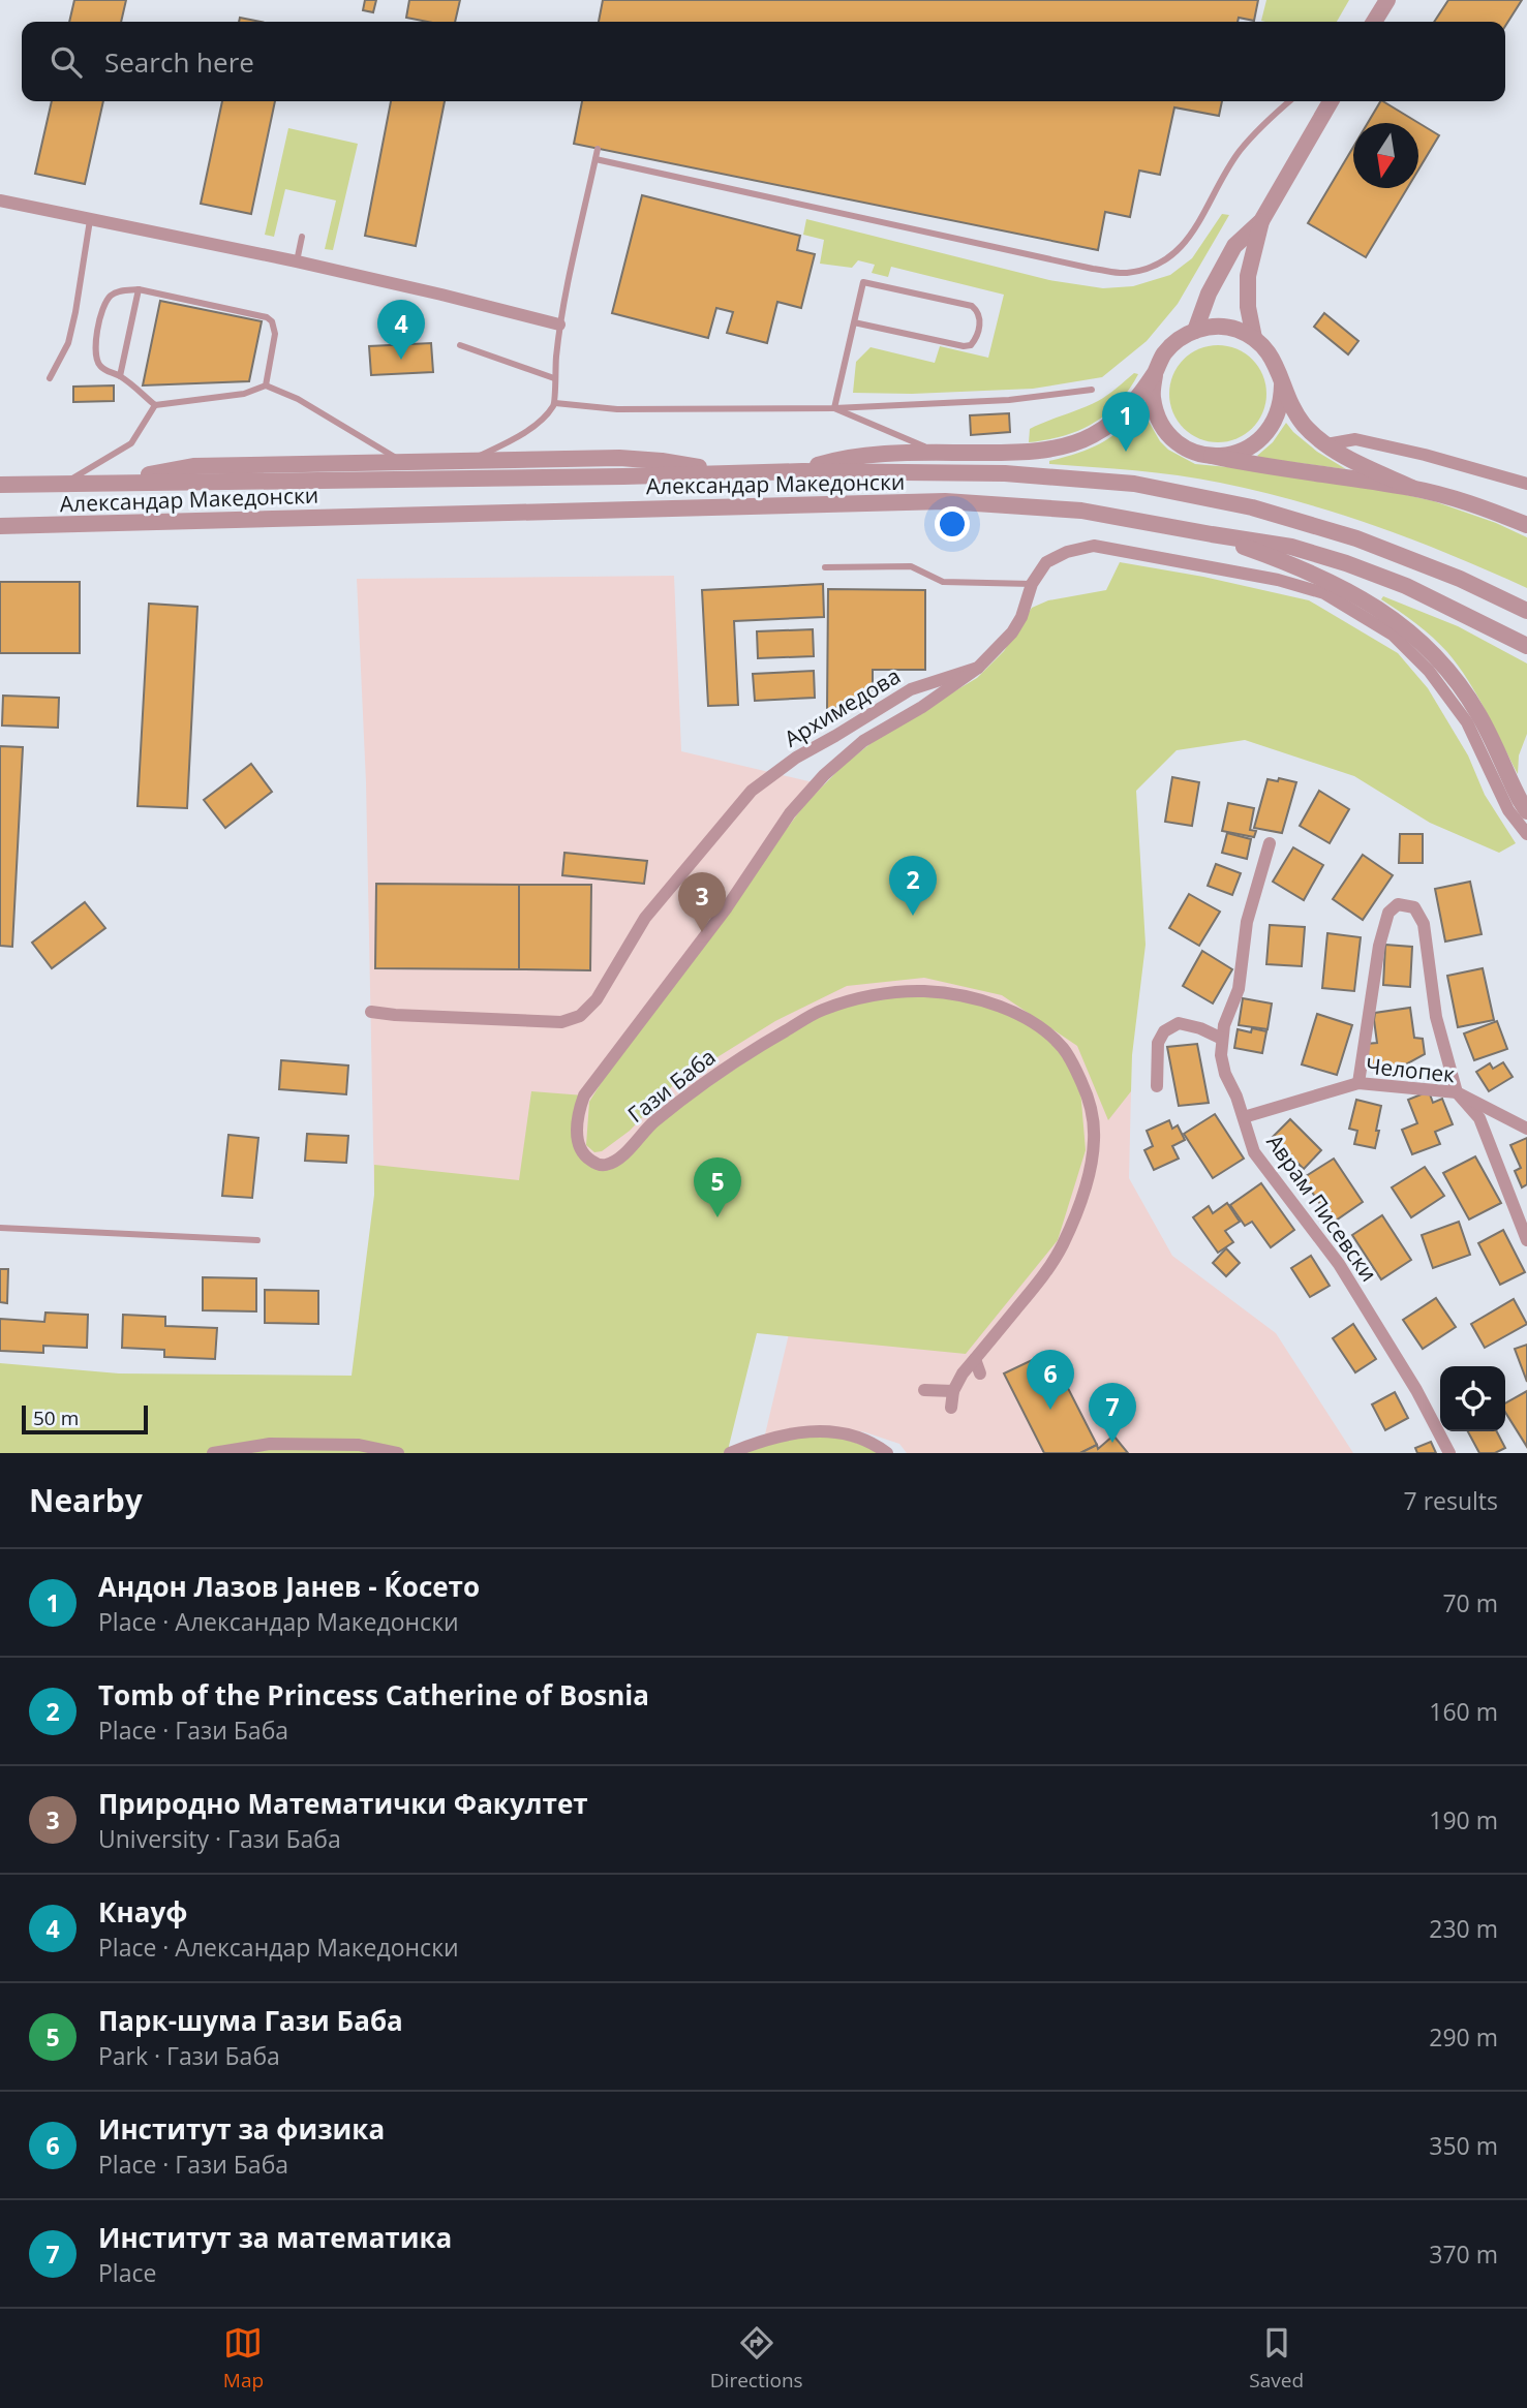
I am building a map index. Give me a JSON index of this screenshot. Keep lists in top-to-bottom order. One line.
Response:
{"streets":{"street":["Александар Македонски","Архимедова","Челопек","Гази Баба","Аврам Писевски"]},"crossings":[["Архимедова","Гази Баба"],["Челопек","Аврам Писевски"]],"scale_bar":"50 m","north":"bottom","page":{"search":"Search here","pins":["4","1","2","3","5","6","7"],"scale":"50 m","heading":["Nearby","7 results"],"list":[{"mark":"1","name":"Андон Лазов Јанев - Ќосето","note":"Place · Александар Македонски","value":"70 m"},{"mark":"2","name":"Tomb of the Princess Catherine of Bosnia","note":"Place · Гази Баба","value":"160 m"},{"mark":"3","name":"Природно Математички Факултет","note":"University · Гази Баба","value":"190 m"},{"mark":"4","name":"Кнауф","note":"Place · Александар Македонски","value":"230 m"},{"mark":"5","name":"Парк-шума Гази Баба","note":"Park · Гази Баба","value":"290 m"},{"mark":"6","name":"Институт за физика","note":"Place · Гази Баба","value":"350 m"},{"mark":"7","name":"Институт за математика","note":"Place","value":"370 m"}],"nav":["Map","Directions","Saved"]}}
